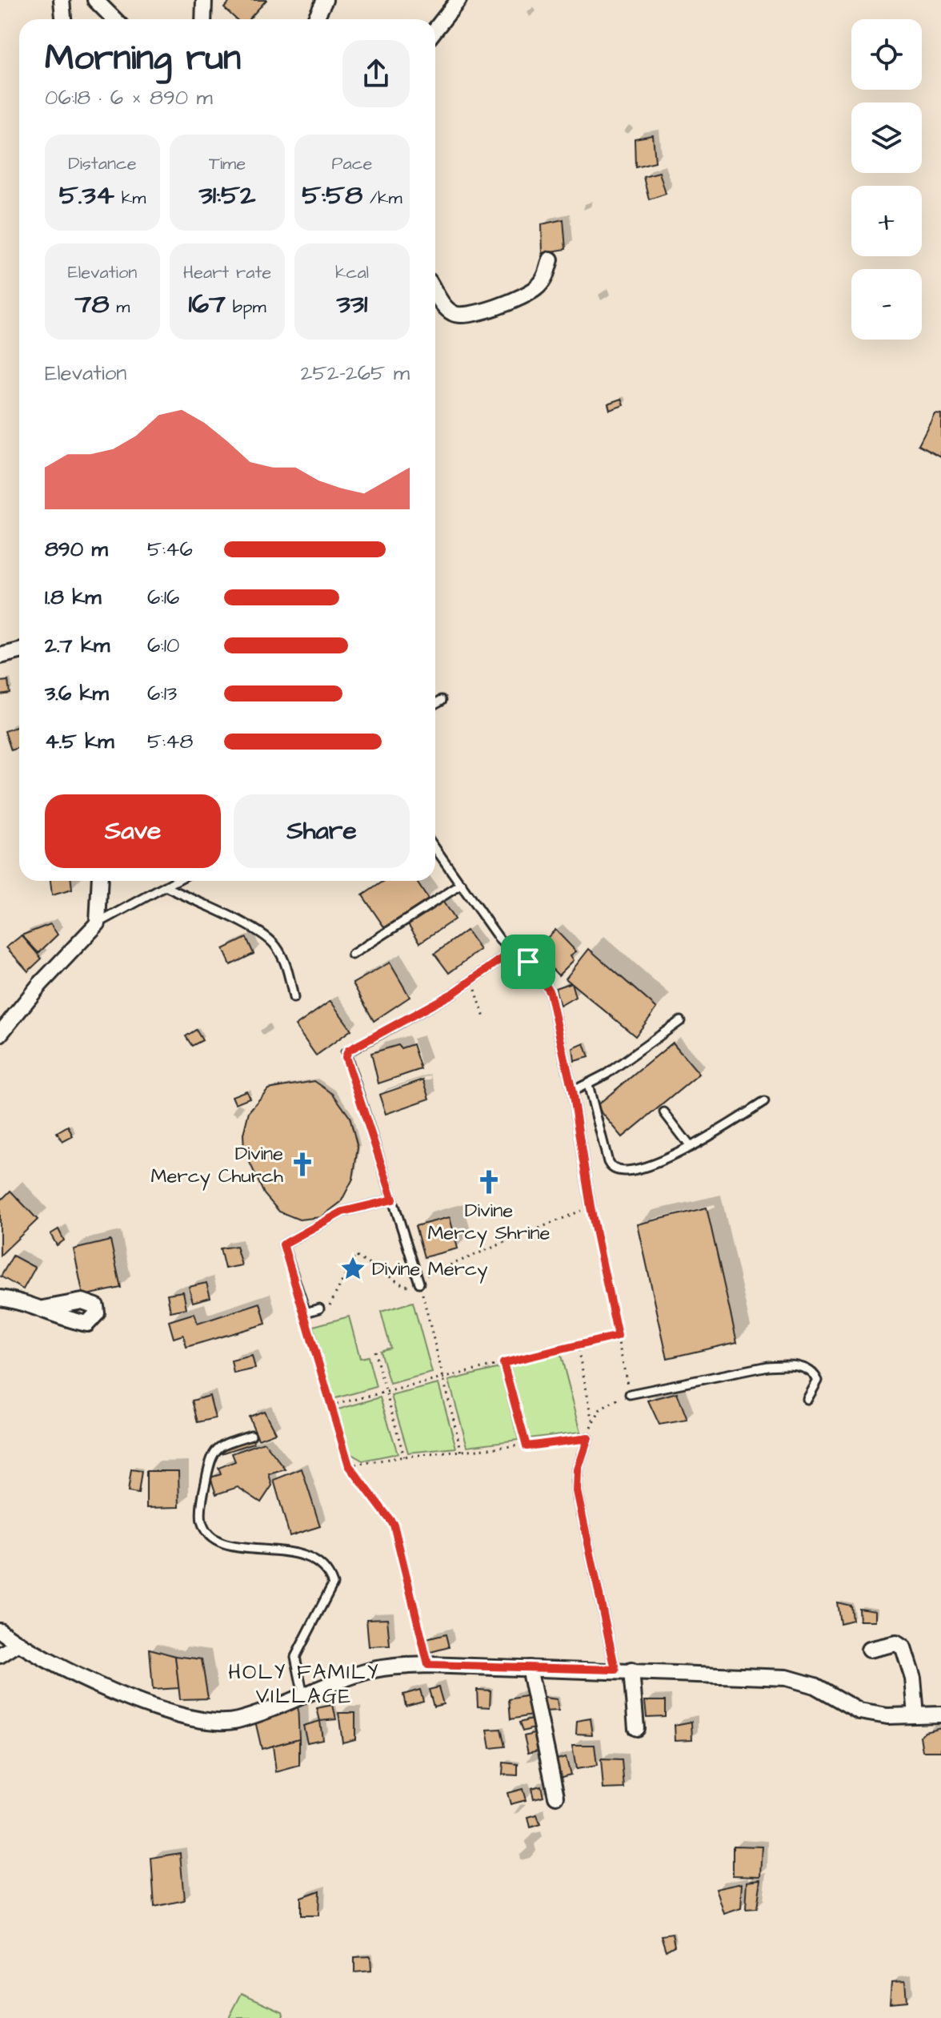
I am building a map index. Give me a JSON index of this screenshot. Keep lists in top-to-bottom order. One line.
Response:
{"districts":["HOLY FAMILY VILLAGE"],"places":{"church":["Divine Mercy Church","Divine Mercy Shrine"],"place":["Divine Mercy"]},"page":{"map_buttons":["+","−"],"heading":["Morning run","06:18 · 6 × 890 m"],"stats":[["Distance","5.34 km"],["Time","31:52"],["Pace","5:58 /km"],["Elevation","78 m"],["Heart rate","167 bpm"],["kcal","331"]],"chart":["Elevation","252–265 m"],"list":[{"name":"890 m","note":"5:46"},{"name":"1.8 km","note":"6:16"},{"name":"2.7 km","note":"6:10"},{"name":"3.6 km","note":"6:13"},{"name":"4.5 km","note":"5:48"}],"buttons":["Save","Share"]}}
